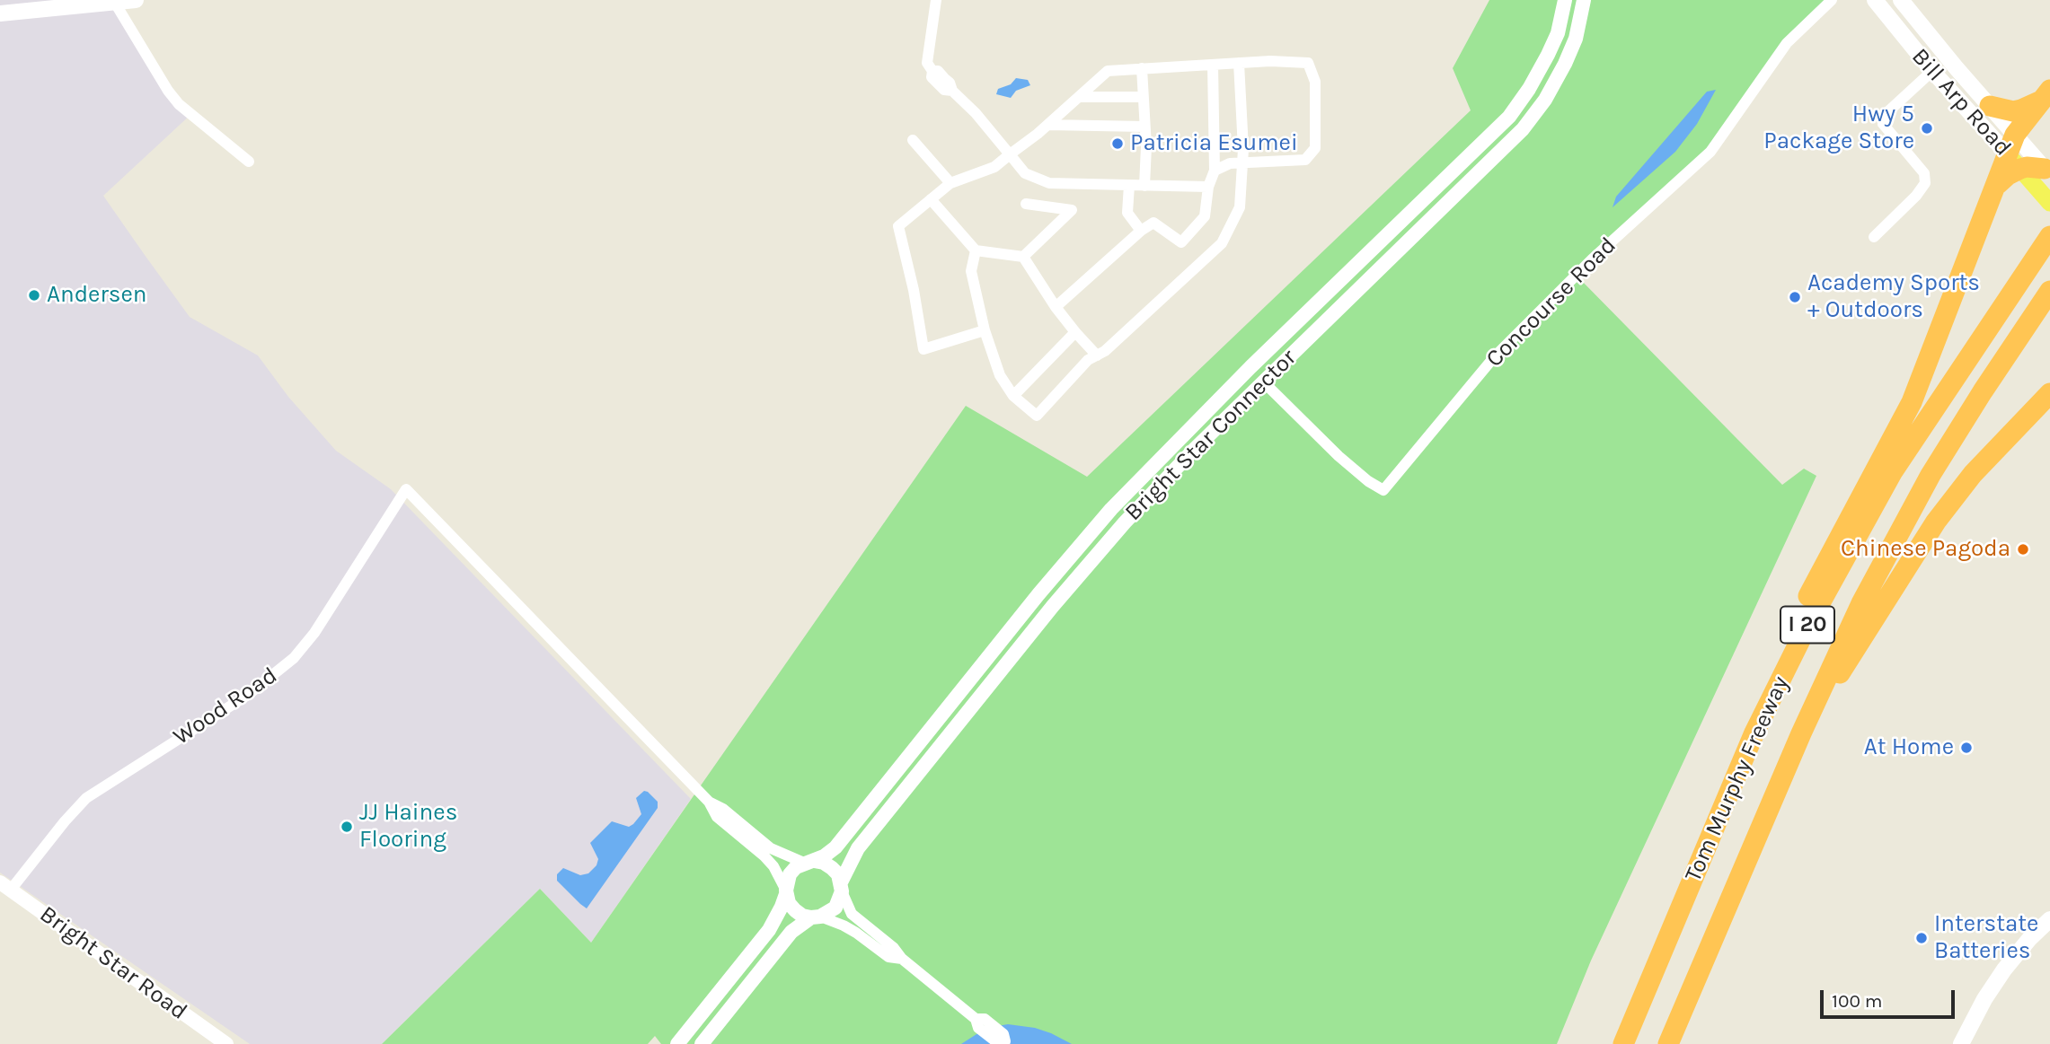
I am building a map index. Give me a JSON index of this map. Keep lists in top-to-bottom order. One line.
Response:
{"streets":{"highway":["I 20","Tom Murphy Freeway"],"main road":["Bill Arp Road"],"street":["Concourse Road","Bright Star Connector","Wood Road","Bright Star Road"]},"crossings":[["Concourse Road","Bright Star Connector"],["Wood Road","Bright Star Road"]],"places":["Hwy 5 Package Store","Patricia Esumei","Andersen","Academy Sports + Outdoors","Chinese Pagoda","At Home","JJ Haines Flooring","Interstate Batteries"],"scale_bar":"100 m"}
